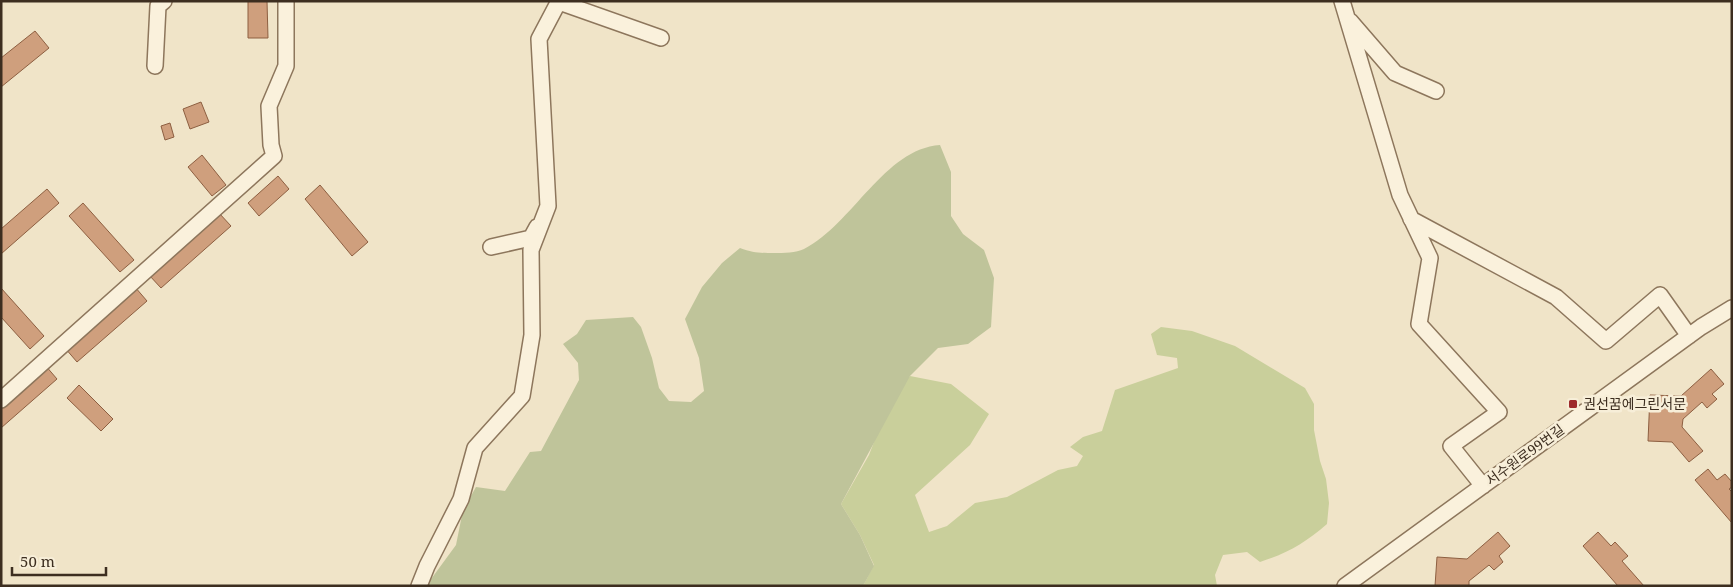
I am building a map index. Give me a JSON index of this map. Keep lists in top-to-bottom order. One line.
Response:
{"streets":{"street":["서수원로99번길"]},"places":{"transit":["권선꿈에그린서문"]},"scale_bar":"50 m"}
